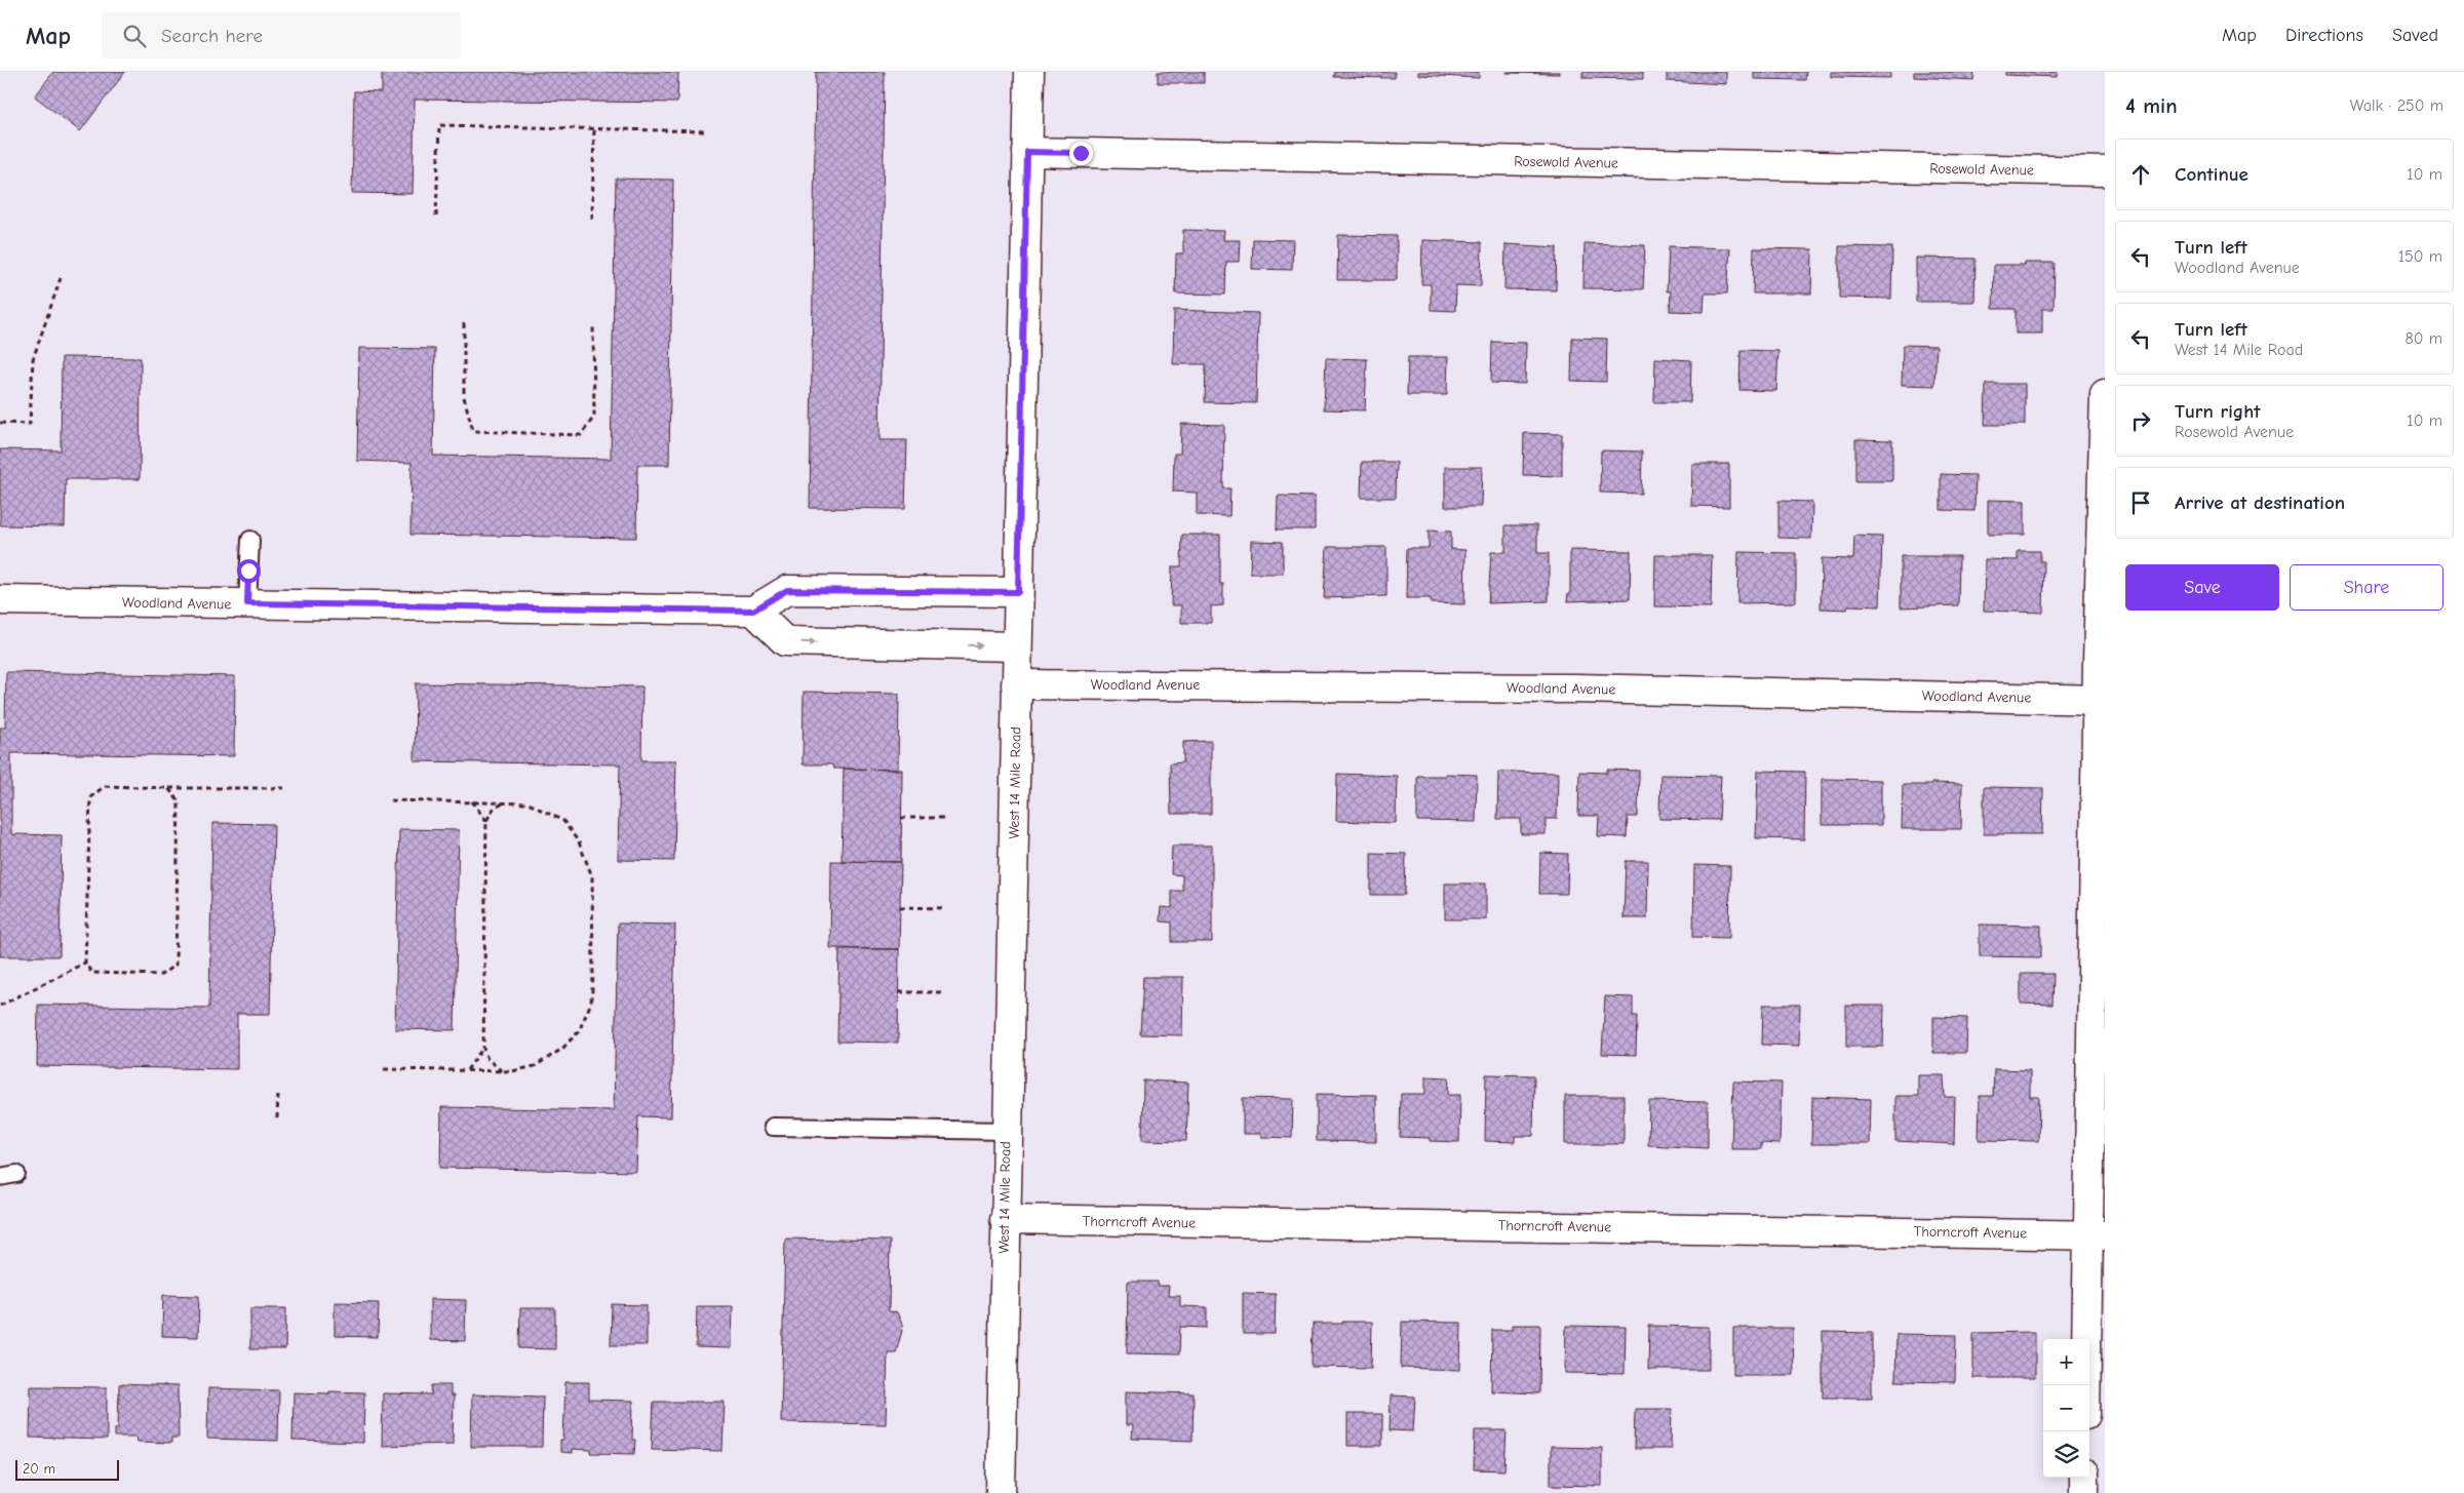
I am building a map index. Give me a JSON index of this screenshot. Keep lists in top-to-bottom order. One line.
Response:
{"streets":{"street":["Rosewold Avenue","Woodland Avenue","West 14 Mile Road","Thorncroft Avenue"]},"crossings":[["Rosewold Avenue","West 14 Mile Road"],["Woodland Avenue","West 14 Mile Road"],["West 14 Mile Road","Thorncroft Avenue"]],"scale_bar":"20 m","page":{"header":"Map","search":"Search here","nav":["Map","Directions","Saved"],"heading":["4 min","Walk · 250 m"],"list":[["Continue","10 m"],["Turn left","Woodland Avenue","150 m"],["Turn left","West 14 Mile Road","80 m"],["Turn right","Rosewold Avenue","10 m"],"Arrive at destination"],"buttons":["Save","Share"],"map_buttons":["+","−"],"scale":"20 m"}}
